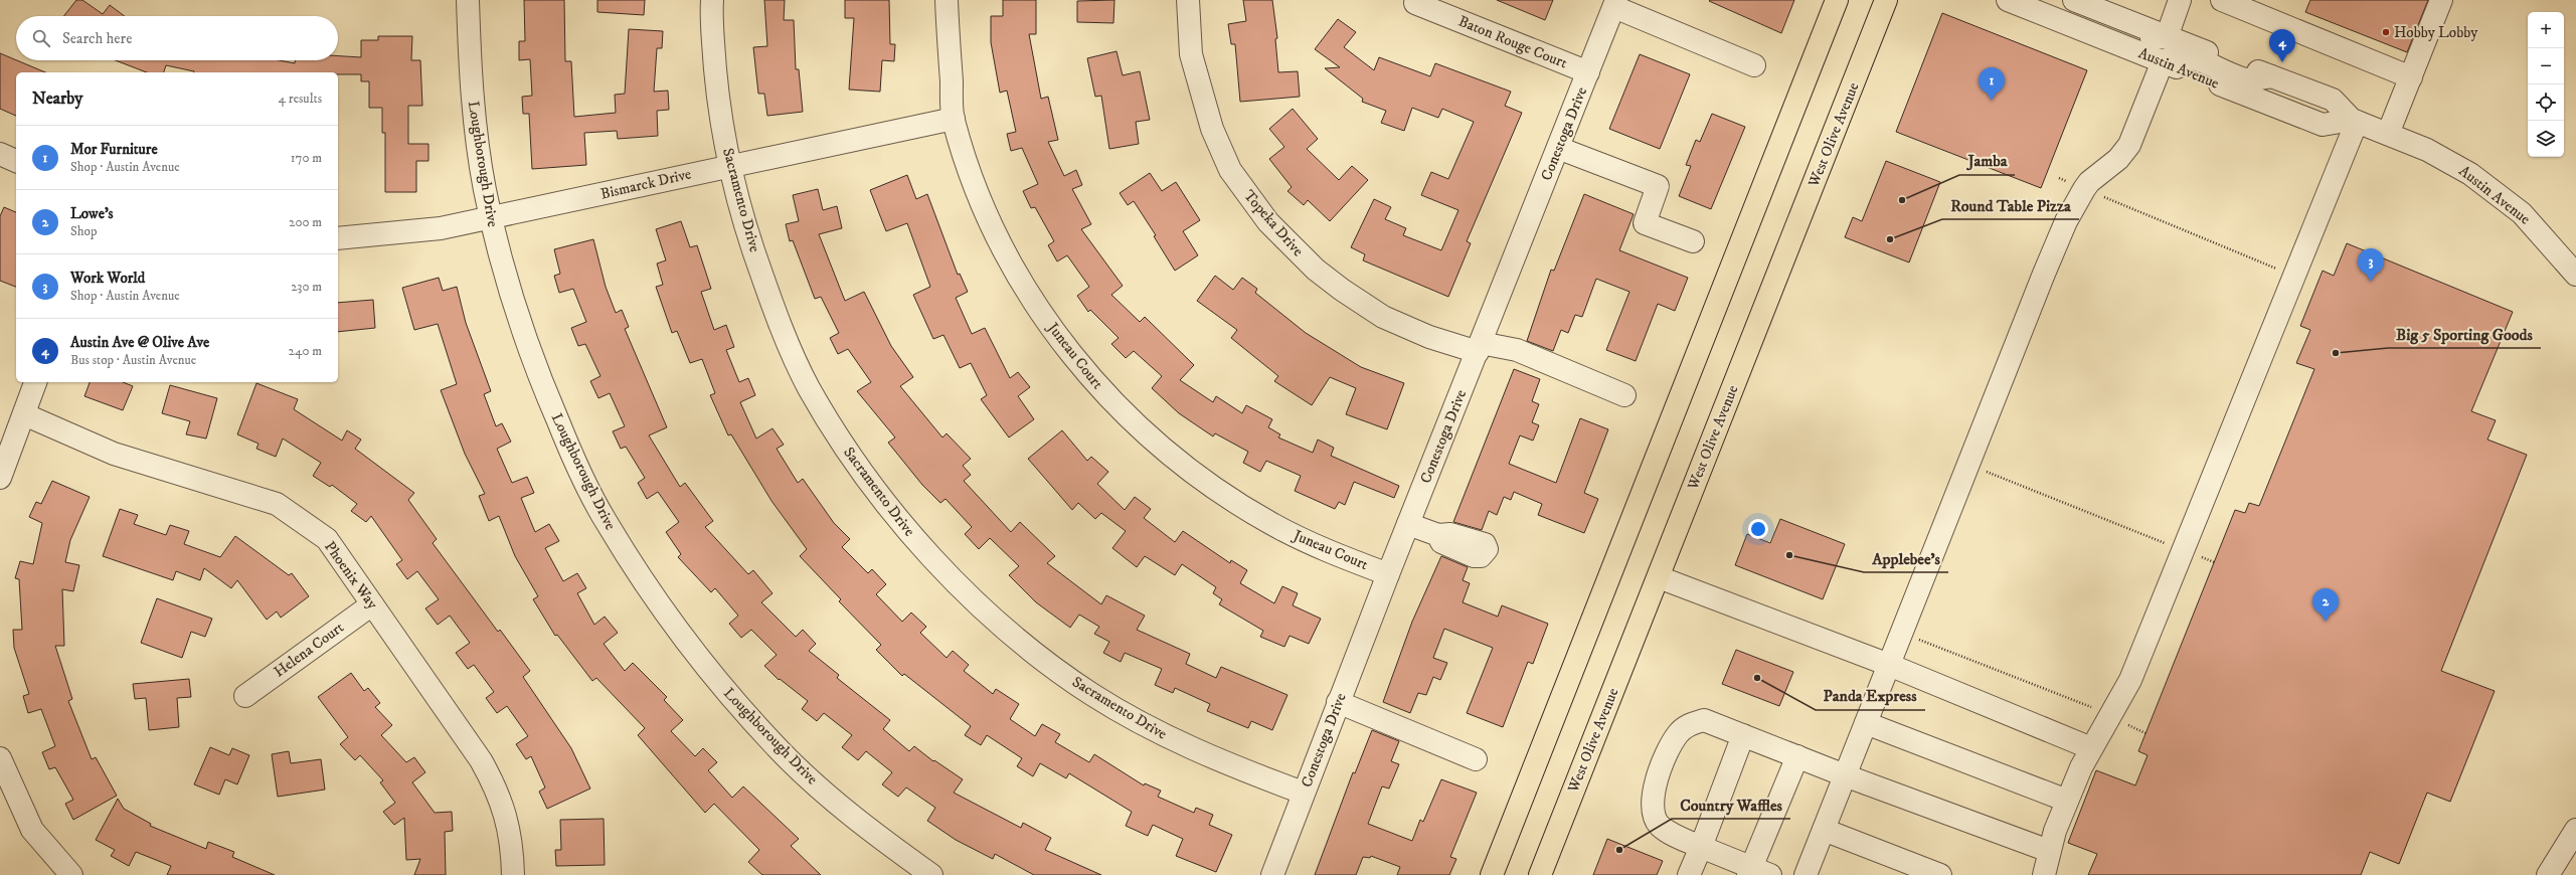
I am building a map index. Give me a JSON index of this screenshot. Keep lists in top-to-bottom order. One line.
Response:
{"streets":{"main road":["West Olive Avenue"],"street":["Baton Rouge Court","Austin Avenue","Conestoga Drive","Loughborough Drive","Bismarck Drive","Sacramento Drive","Topeka Drive","Juneau Court","Phoenix Way","Helena Court"]},"crossings":[["Baton Rouge Court","Conestoga Drive"],["Conestoga Drive","Sacramento Drive"],["Conestoga Drive","Topeka Drive"],["Conestoga Drive","Juneau Court"],["Loughborough Drive","Bismarck Drive"],["Bismarck Drive","Sacramento Drive"],["Bismarck Drive","Juneau Court"],["Phoenix Way","Helena Court"]],"places":["Hobby Lobby","Jamba","Round Table Pizza","Big 5 Sporting Goods","Applebee's","Panda Express","Country Waffles"],"page":{"map_buttons":["+","−"],"search":"Search here","pins":["4","1","3","2"],"heading":["Nearby","4 results"],"list":[{"mark":"1","name":"Mor Furniture","note":"Shop · Austin Avenue","value":"170 m"},{"mark":"2","name":"Lowe's","note":"Shop","value":"200 m"},{"mark":"3","name":"Work World","note":"Shop · Austin Avenue","value":"230 m"},{"mark":"4","name":"Austin Ave @ Olive Ave","note":"Bus stop · Austin Avenue","value":"240 m"}]}}
